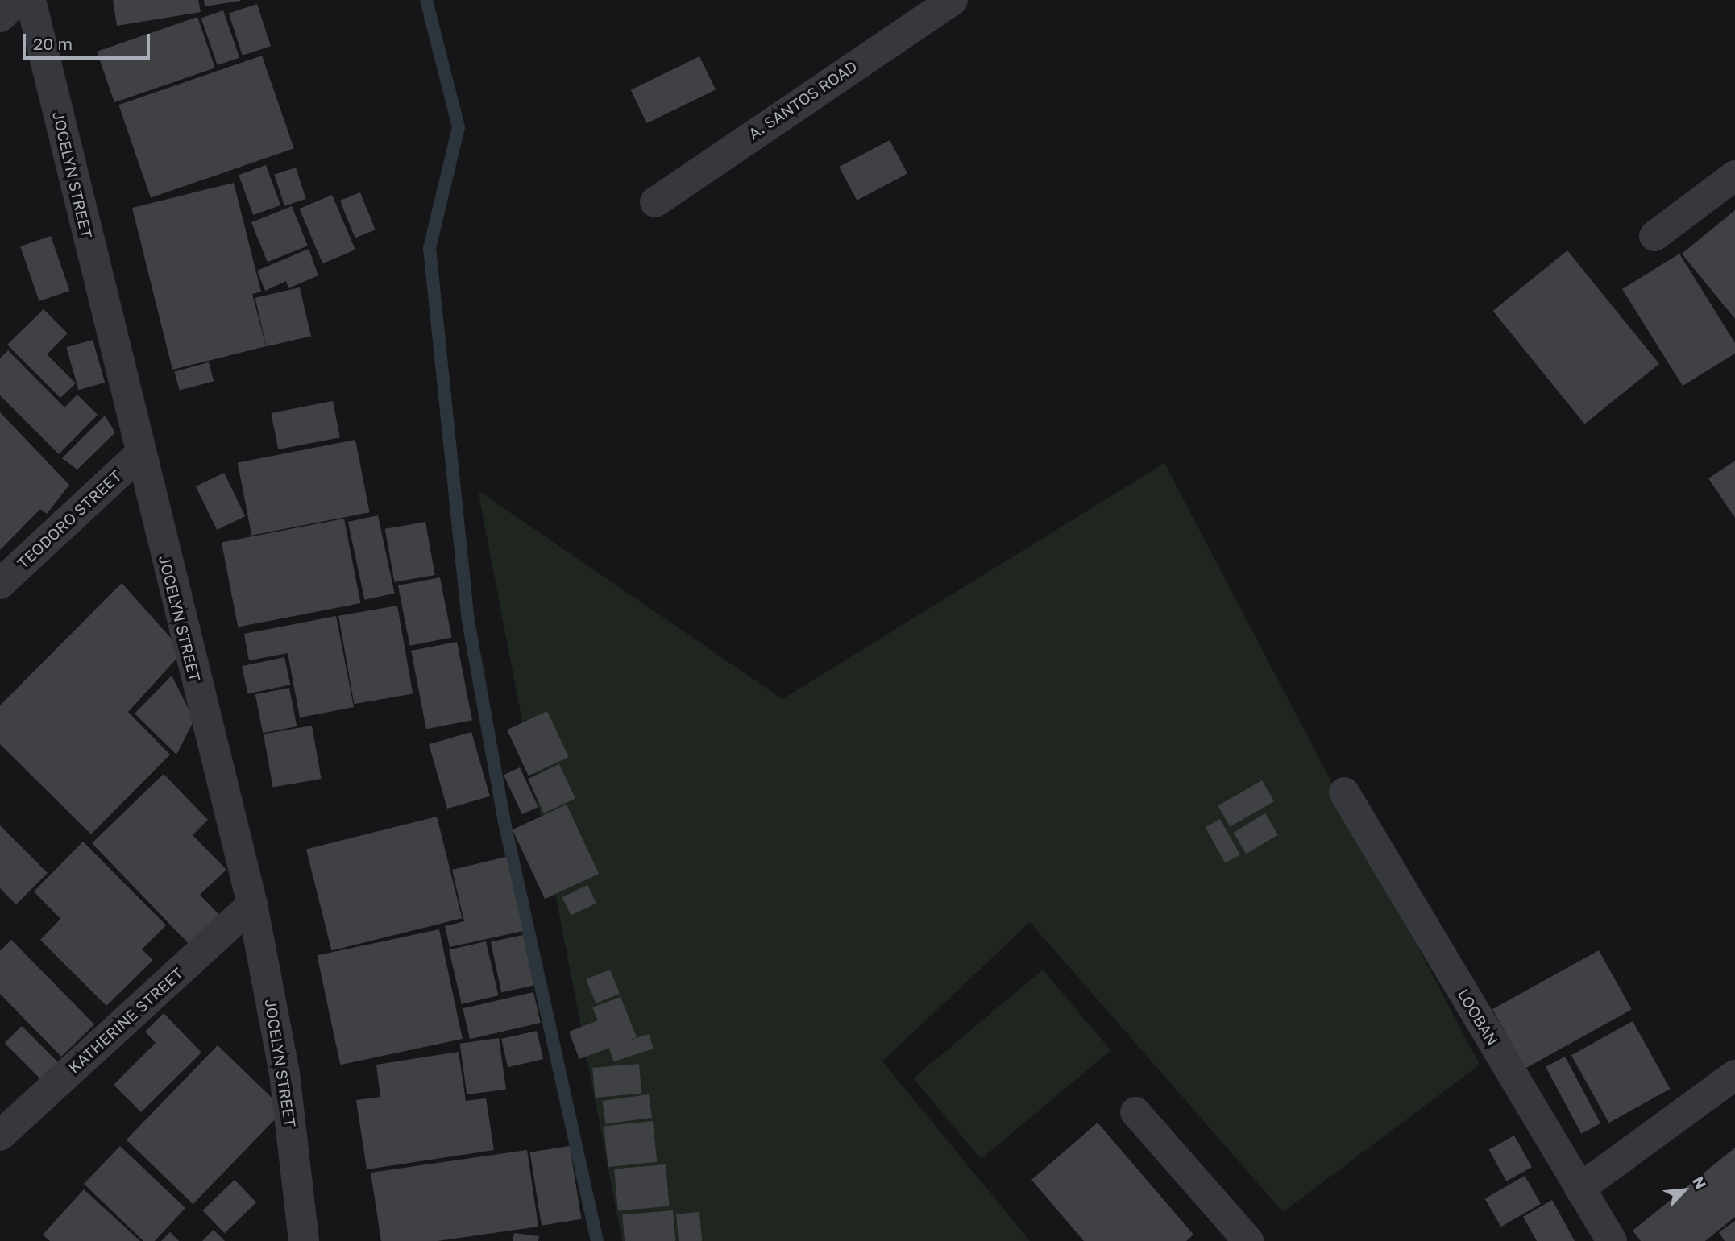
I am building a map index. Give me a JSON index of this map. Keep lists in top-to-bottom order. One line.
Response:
{"streets":{"street":["A. SANTOS ROAD","JOCELYN STREET","TEODORO STREET","LOOBAN","KATHERINE STREET"]},"crossings":[["JOCELYN STREET","TEODORO STREET"],["JOCELYN STREET","KATHERINE STREET"]],"scale_bar":"20 m","north":"top right"}
